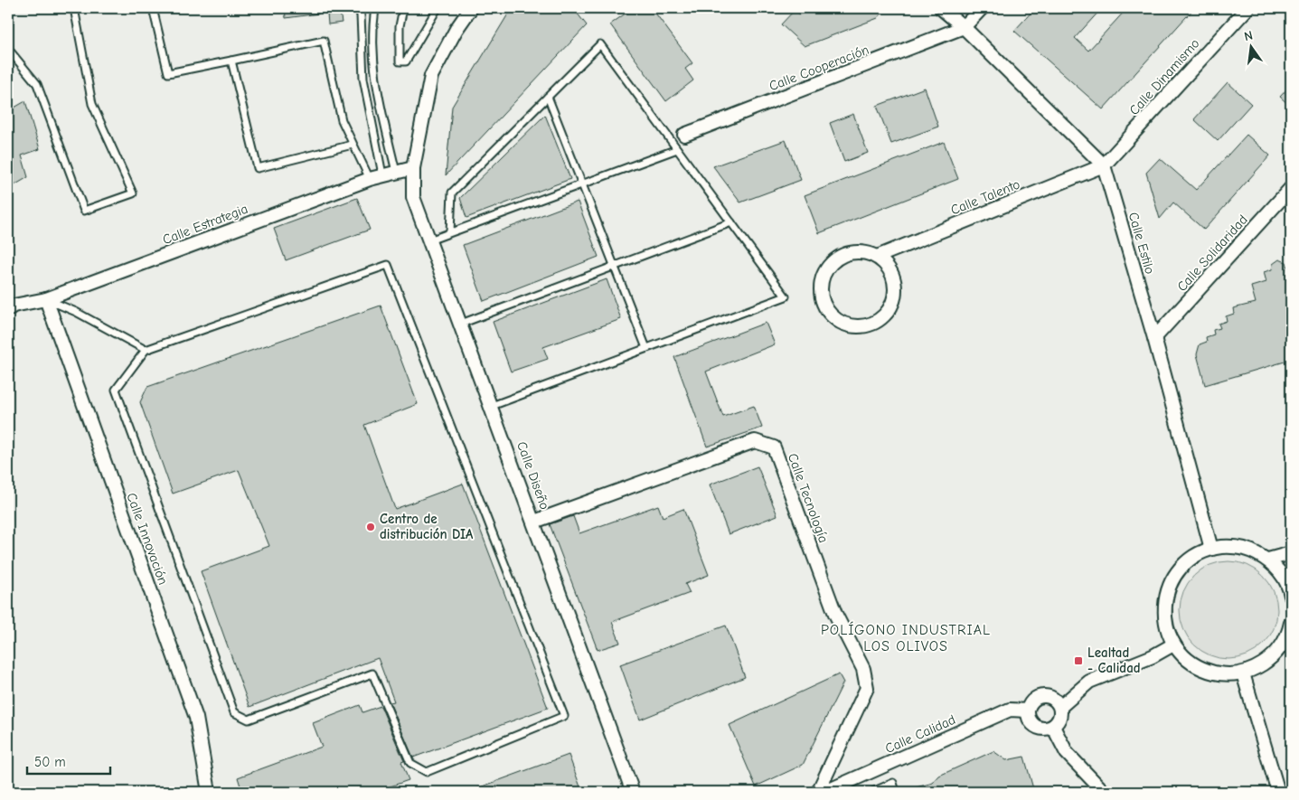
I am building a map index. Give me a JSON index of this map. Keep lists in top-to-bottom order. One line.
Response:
{"streets":{"street":["Calle Cooperación","Calle Dinamismo","Calle Talento","Calle Estrategia","Calle Estilo","Calle Solidaridad","Calle Diseño","Calle Tecnología","Calle Innovación","Calle Calidad"]},"crossings":[["Calle Cooperación","Calle Estilo"],["Calle Dinamismo","Calle Talento"],["Calle Dinamismo","Calle Estilo"],["Calle Talento","Calle Estilo"],["Calle Estrategia","Calle Diseño"],["Calle Estrategia","Calle Innovación"],["Calle Estilo","Calle Solidaridad"],["Calle Diseño","Calle Tecnología"]],"districts":["POLÍGONO INDUSTRIAL LOS OLIVOS"],"places":{"other":["Centro de distribución DIA"],"transit":["Lealtad - Calidad"]},"scale_bar":"50 m","north":"top"}
